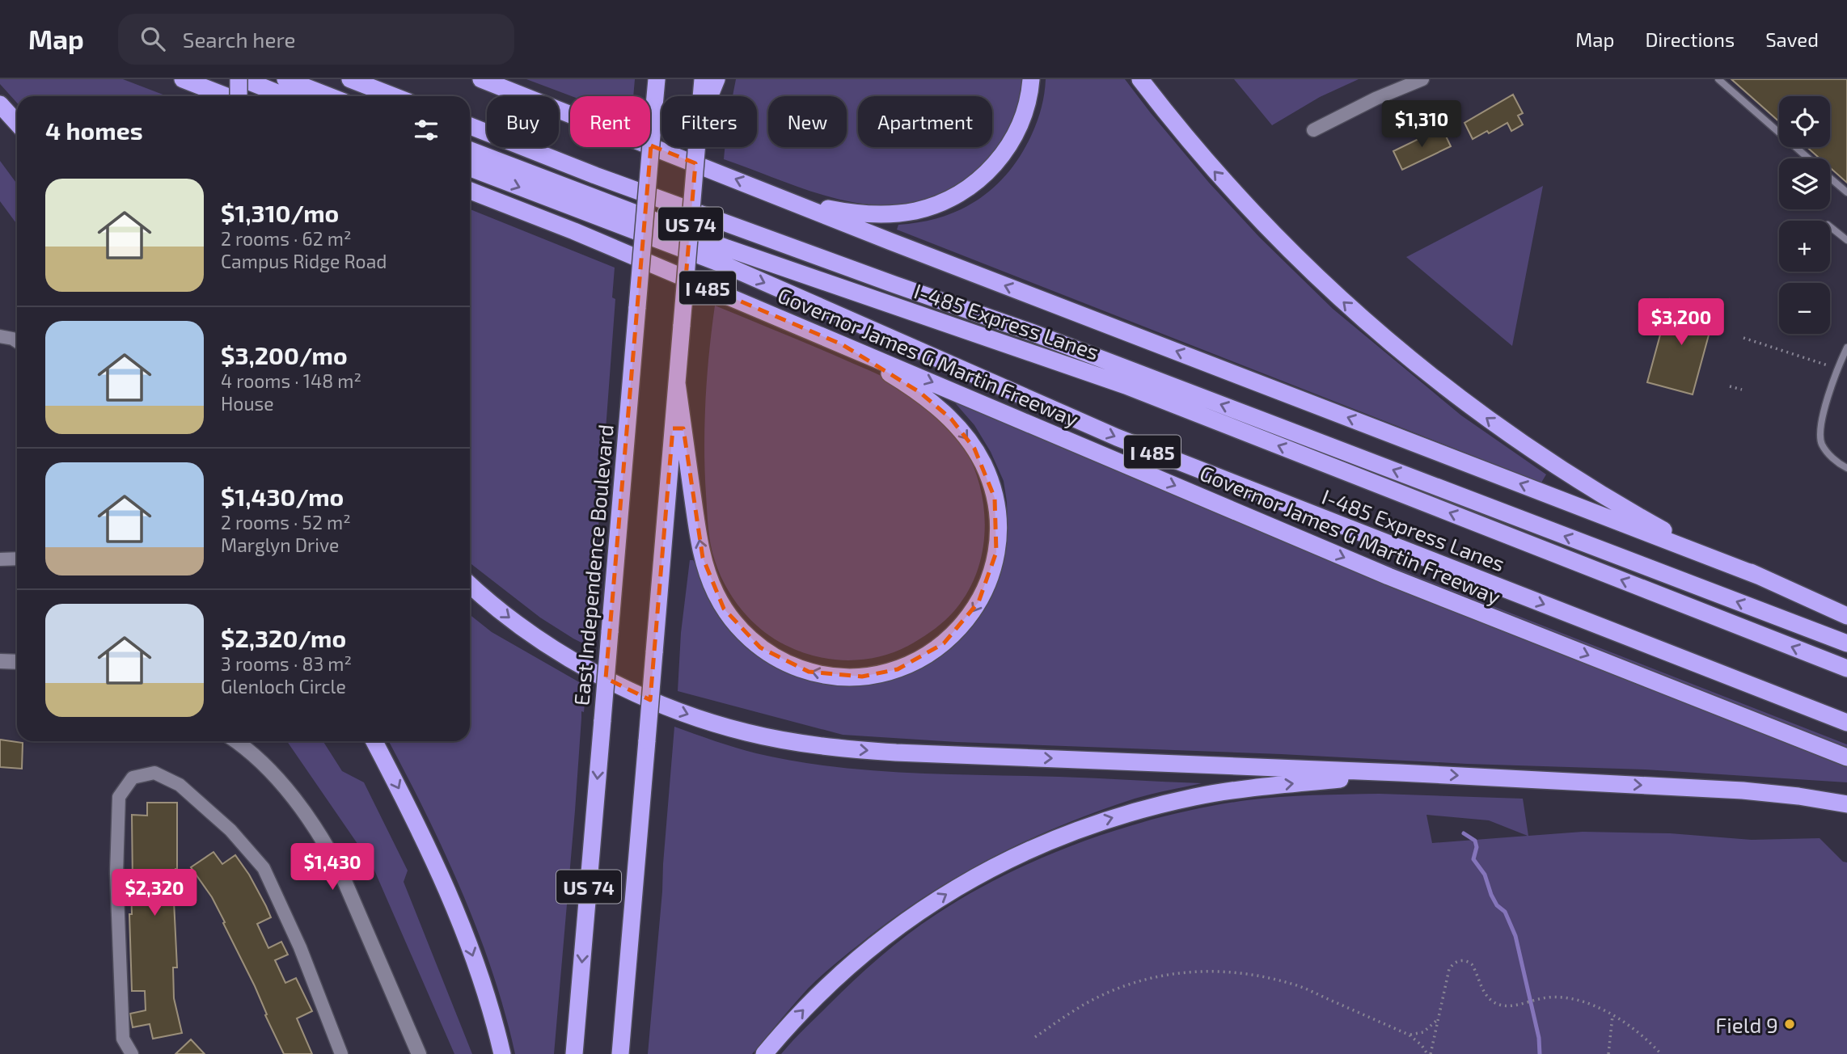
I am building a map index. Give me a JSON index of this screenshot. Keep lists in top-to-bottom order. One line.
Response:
{"streets":{"highway":["US 74","I 485","I-485 Express Lanes","Governor James G Martin Freeway","East Independence Boulevard"]},"places":["Field 9"],"page":{"header":"Map","search":"Search here","nav":["Map","Directions","Saved"],"map_buttons":["+","−"],"chip":["Buy","Rent","Filters","New","Apartment"],"heading":"4 homes","price":["$1,310","$3,200","$1,430","$2,320"],"list":[{"name":"$1,310/mo","note":"2 rooms · 62 m² · Campus Ridge Road"},{"name":"$3,200/mo","note":"4 rooms · 148 m² · House"},{"name":"$1,430/mo","note":"2 rooms · 52 m² · Marglyn Drive"},{"name":"$2,320/mo","note":"3 rooms · 83 m² · Glenloch Circle"}]}}
